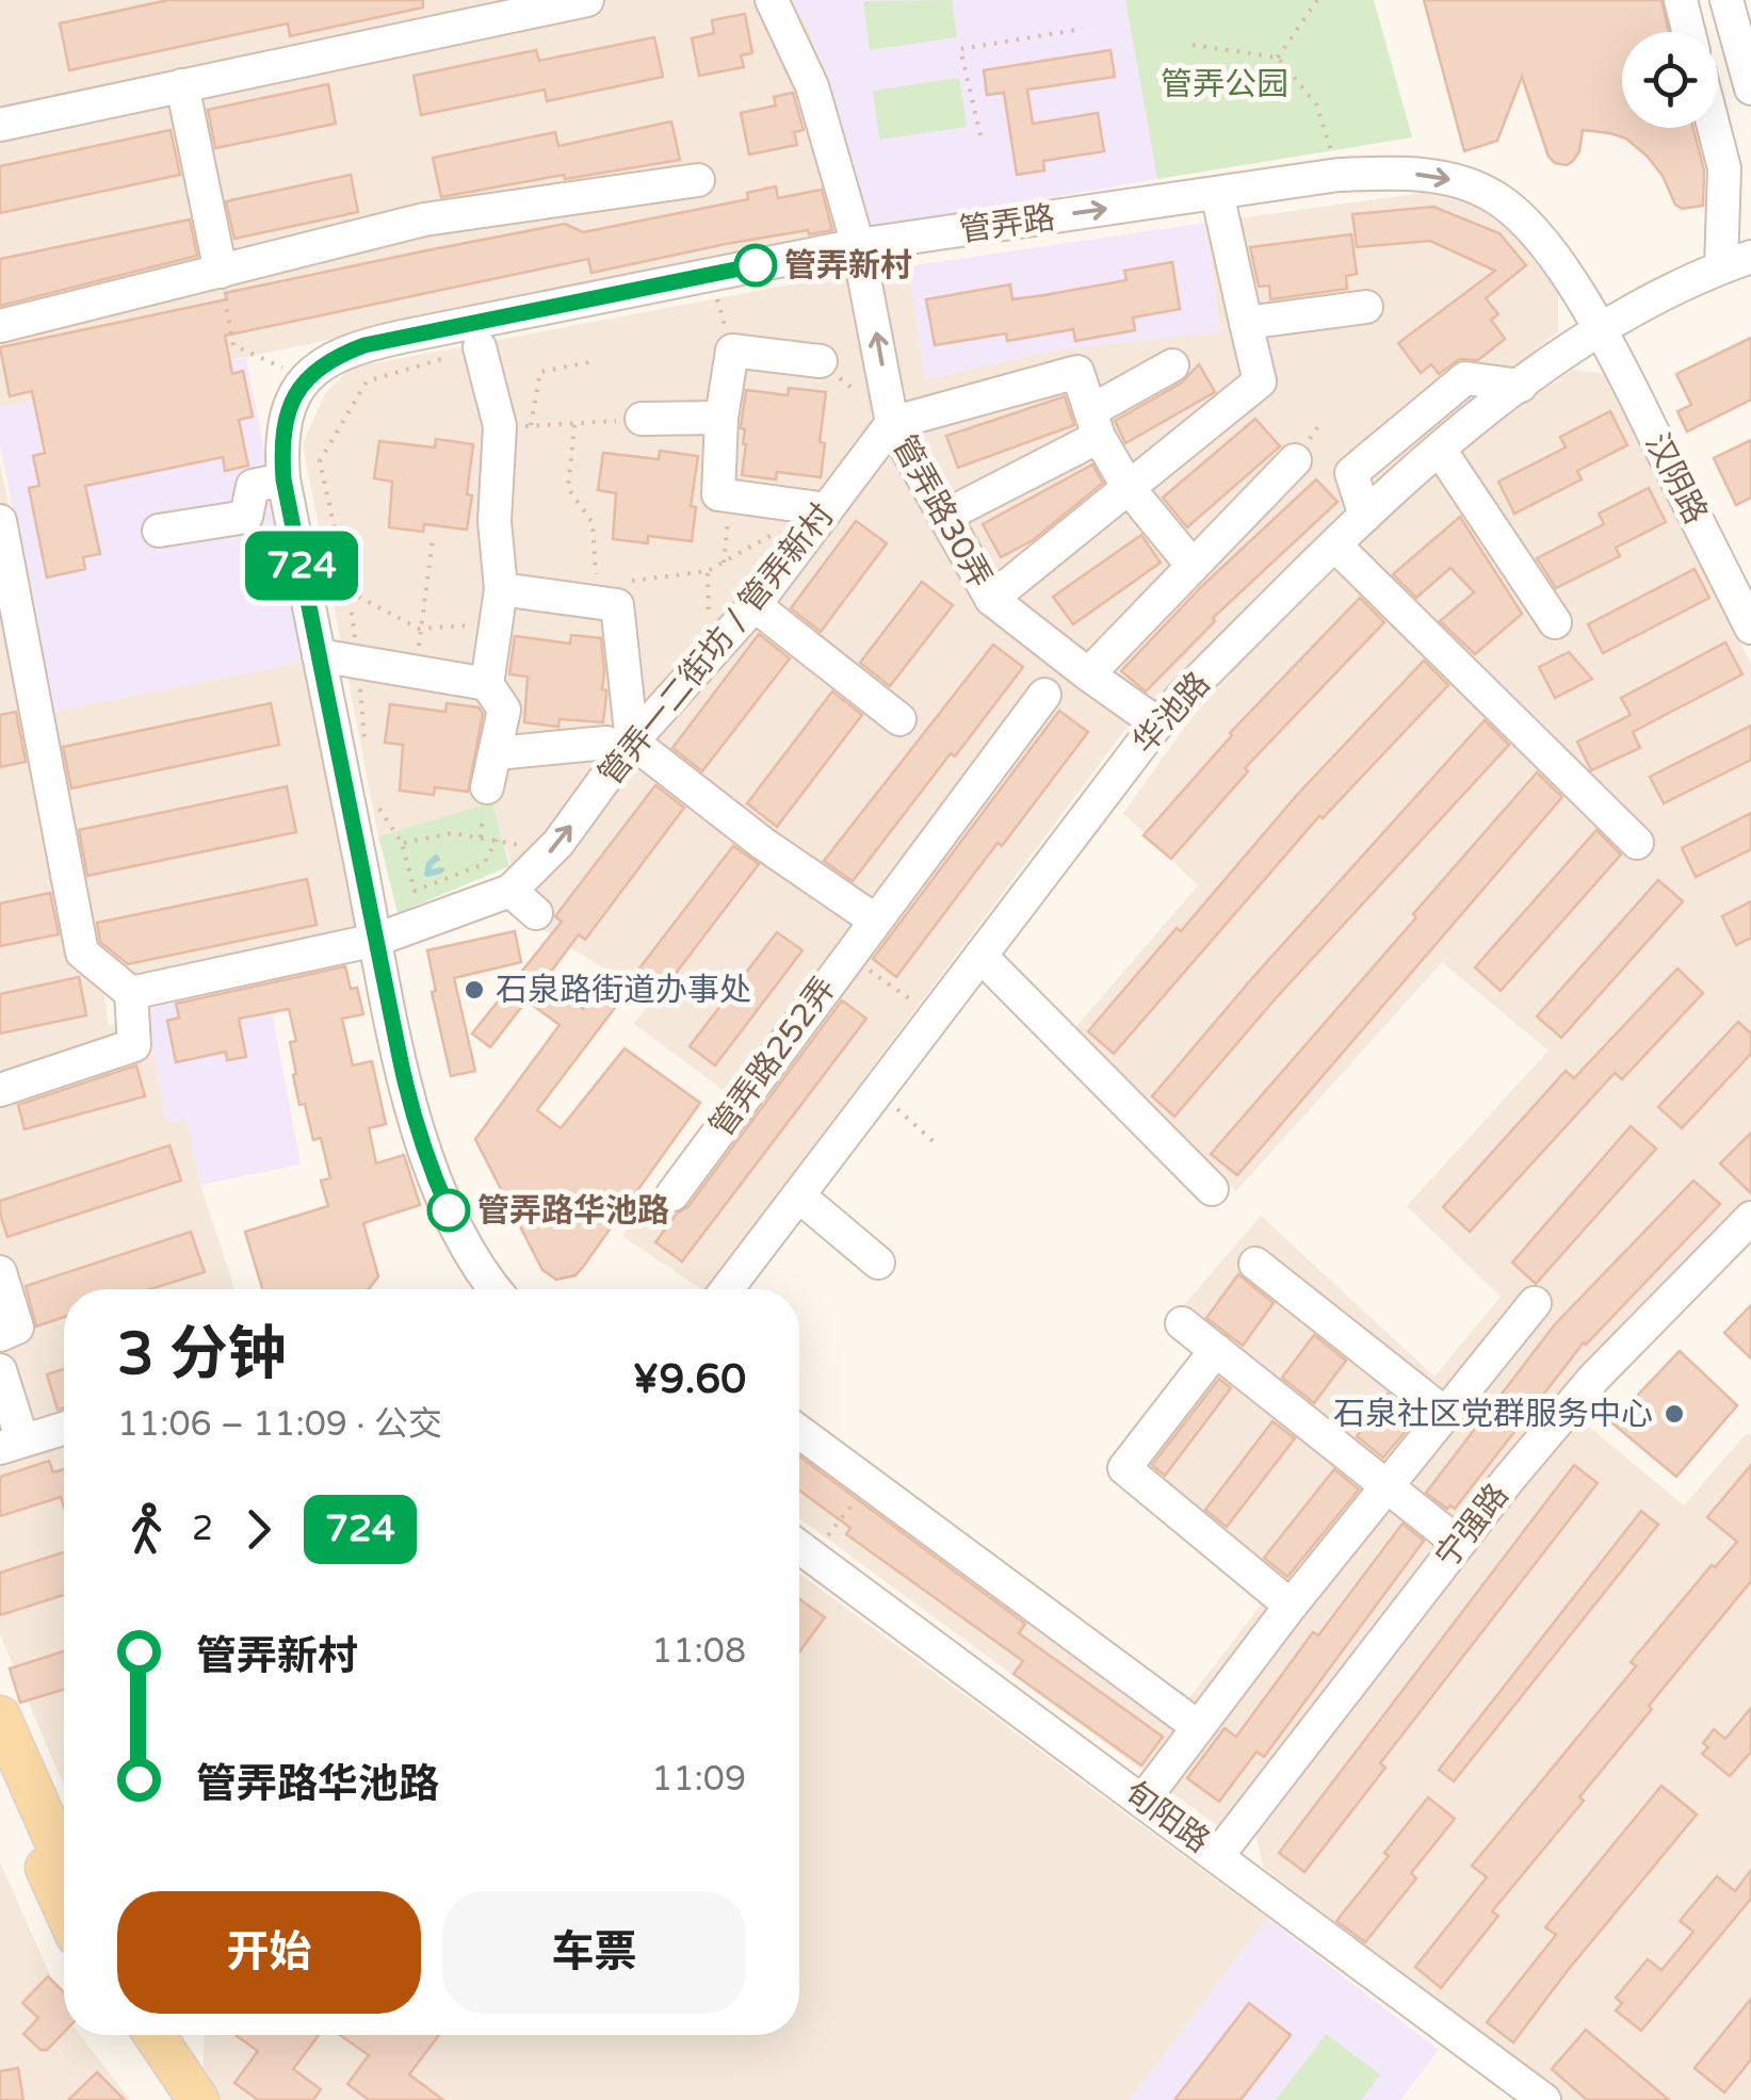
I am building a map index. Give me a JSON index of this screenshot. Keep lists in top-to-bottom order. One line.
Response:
{"streets":{"street":["管弄路","汉阴路","管弄路30弄","管弄一二街坊 / 管弄新村","华池路","管弄路252弄","宁强路","旬阳路"]},"crossings":[["管弄路","汉阴路"],["管弄路","华池路"],["汉阴路","华池路"],["管弄路30弄","管弄一二街坊 / 管弄新村"],["管弄路30弄","华池路"],["宁强路","旬阳路"]],"one_way":["管弄路"],"parks":["管弄公园"],"places":["管弄新村","石泉路街道办事处","管弄路华池路","石泉社区党群服务中心"],"lines":["bus line 724"],"page":{"on_map":"724","heading":["3 分钟","11:06 – 11:09 · 公交","¥9.60"],"legs":["2","724"],"list":[{"name":"管弄新村","value":"11:08"},{"name":"管弄路华池路","value":"11:09"}],"buttons":["开始","车票"]}}
